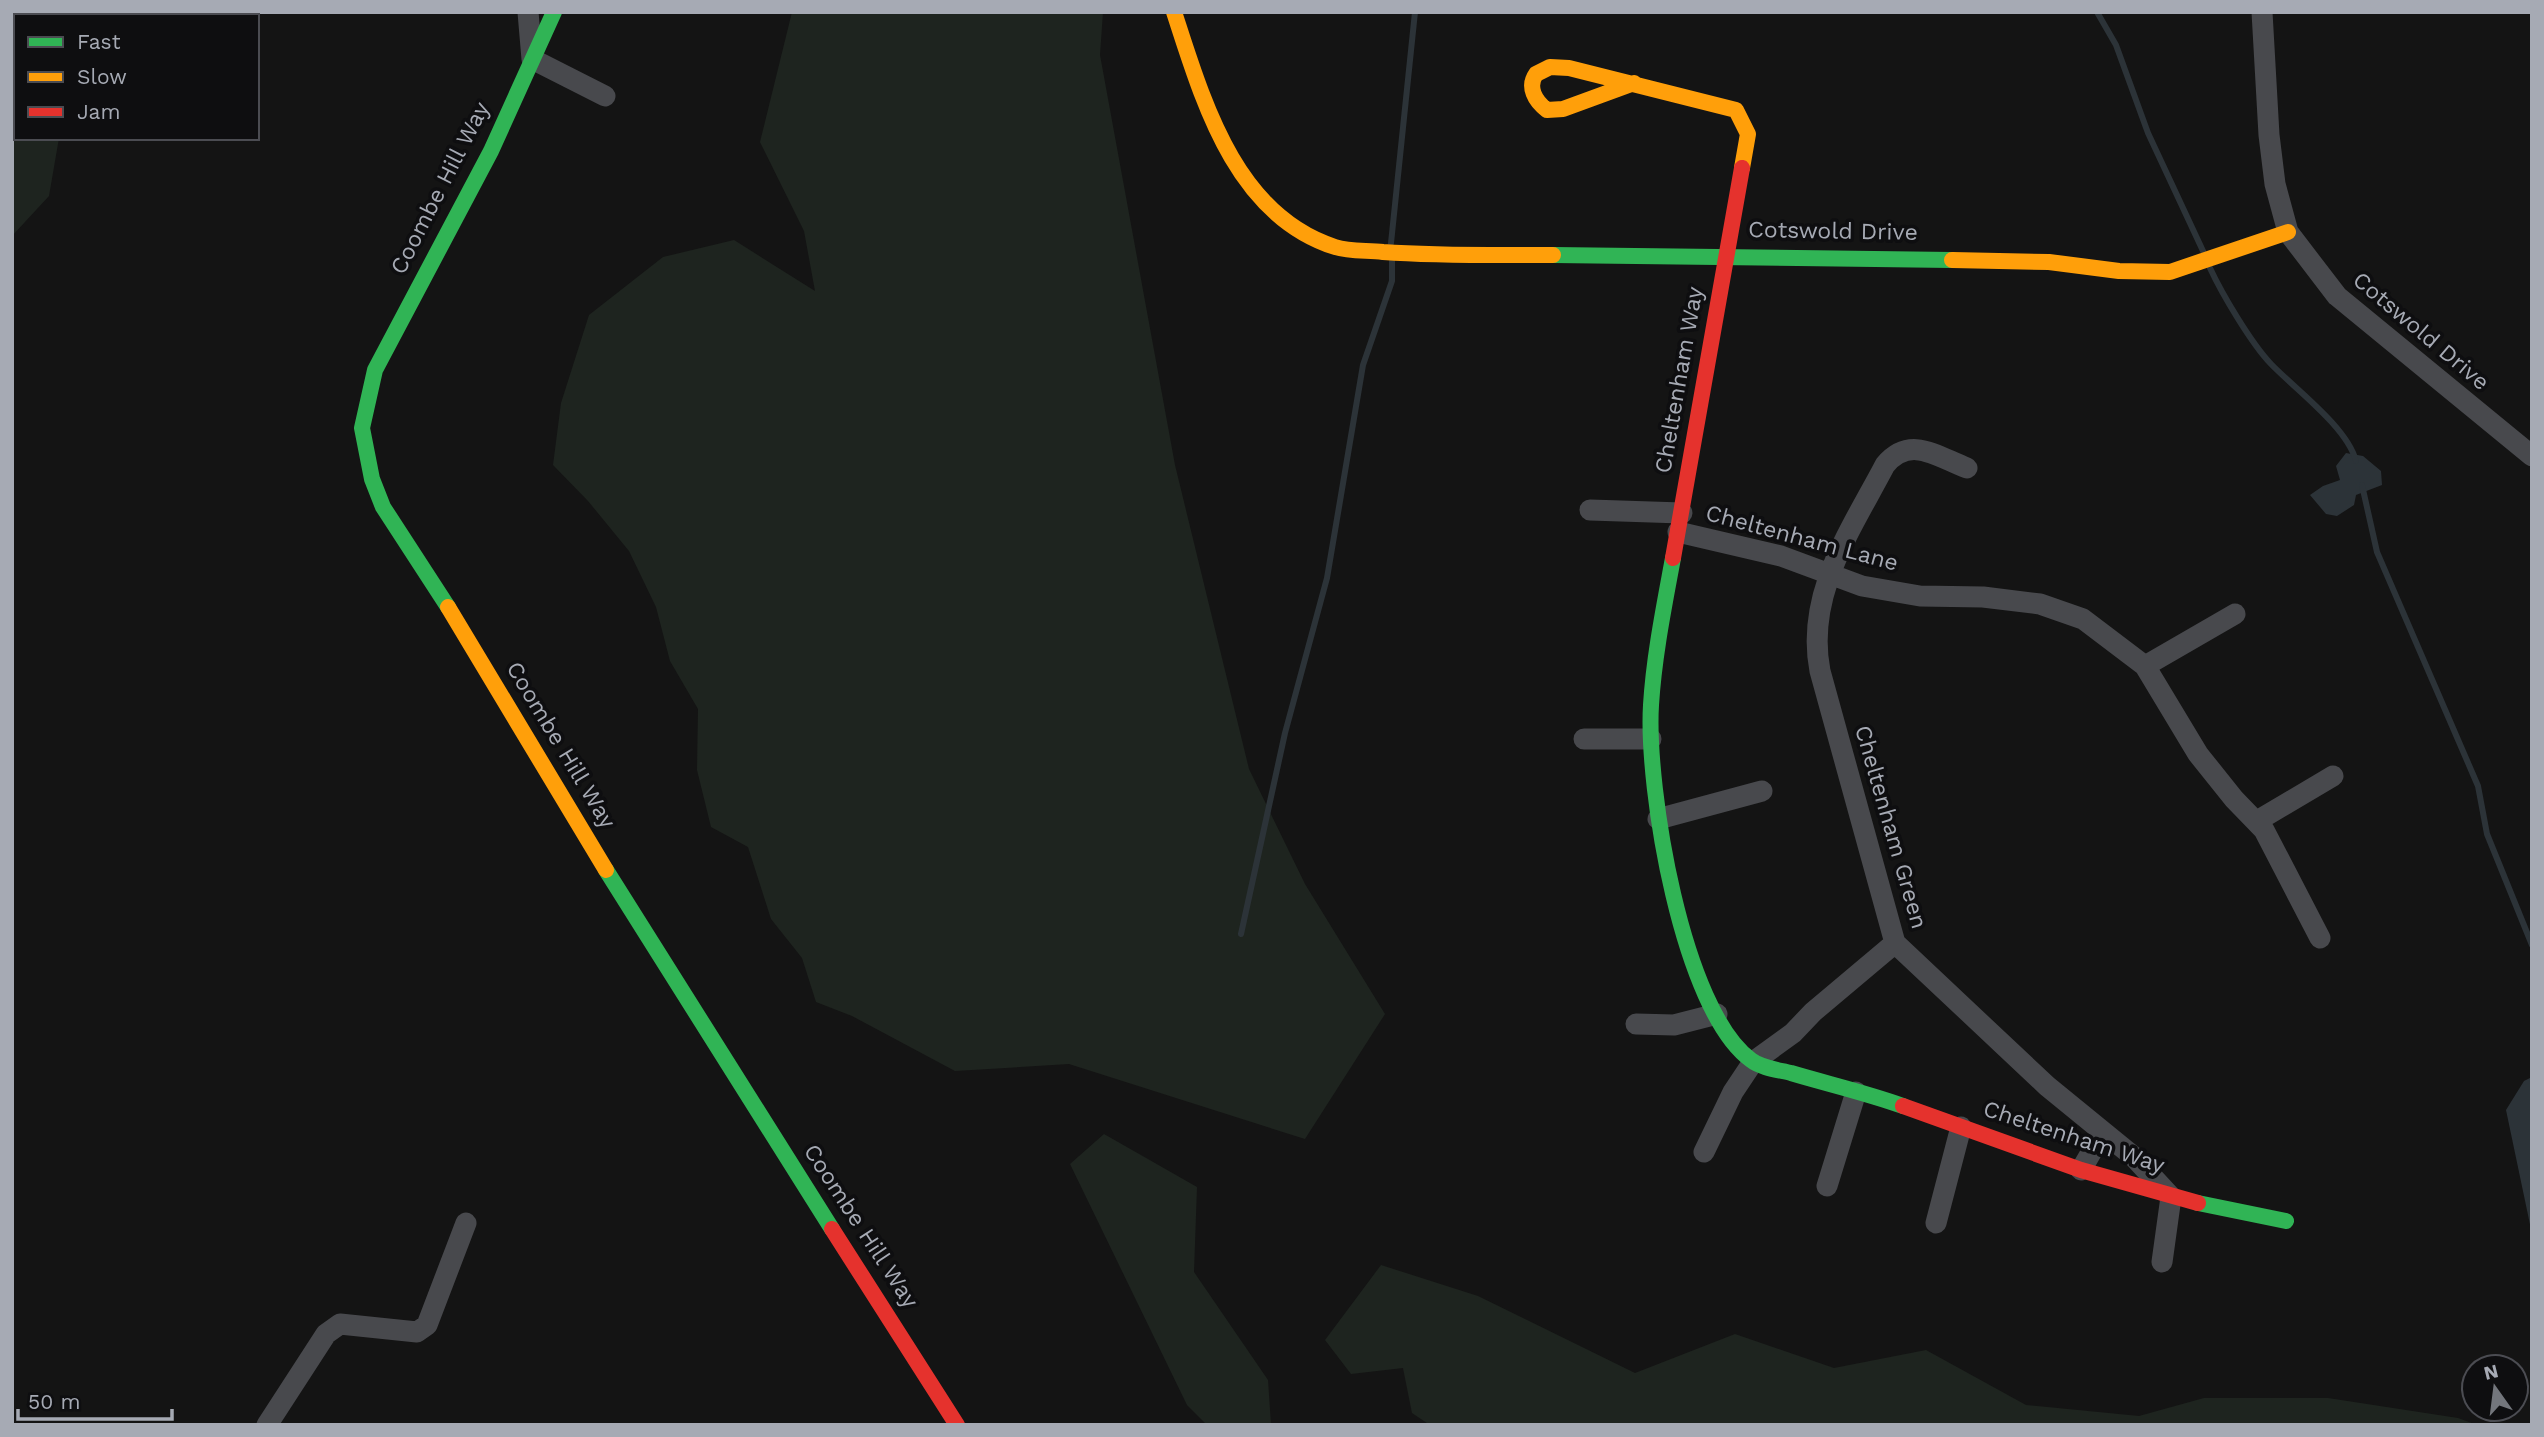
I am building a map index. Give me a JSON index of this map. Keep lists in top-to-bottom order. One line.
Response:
{"streets":{"street":["Coombe Hill Way","Cotswold Drive","Cheltenham Way","Cheltenham Lane","Cheltenham Green"]},"crossings":[["Cotswold Drive","Cheltenham Way"],["Cheltenham Way","Cheltenham Lane"],["Cheltenham Way","Cheltenham Green"],["Cheltenham Lane","Cheltenham Green"]],"legend":["Fast","Slow","Jam"],"scale_bar":"50 m","north":"top"}
